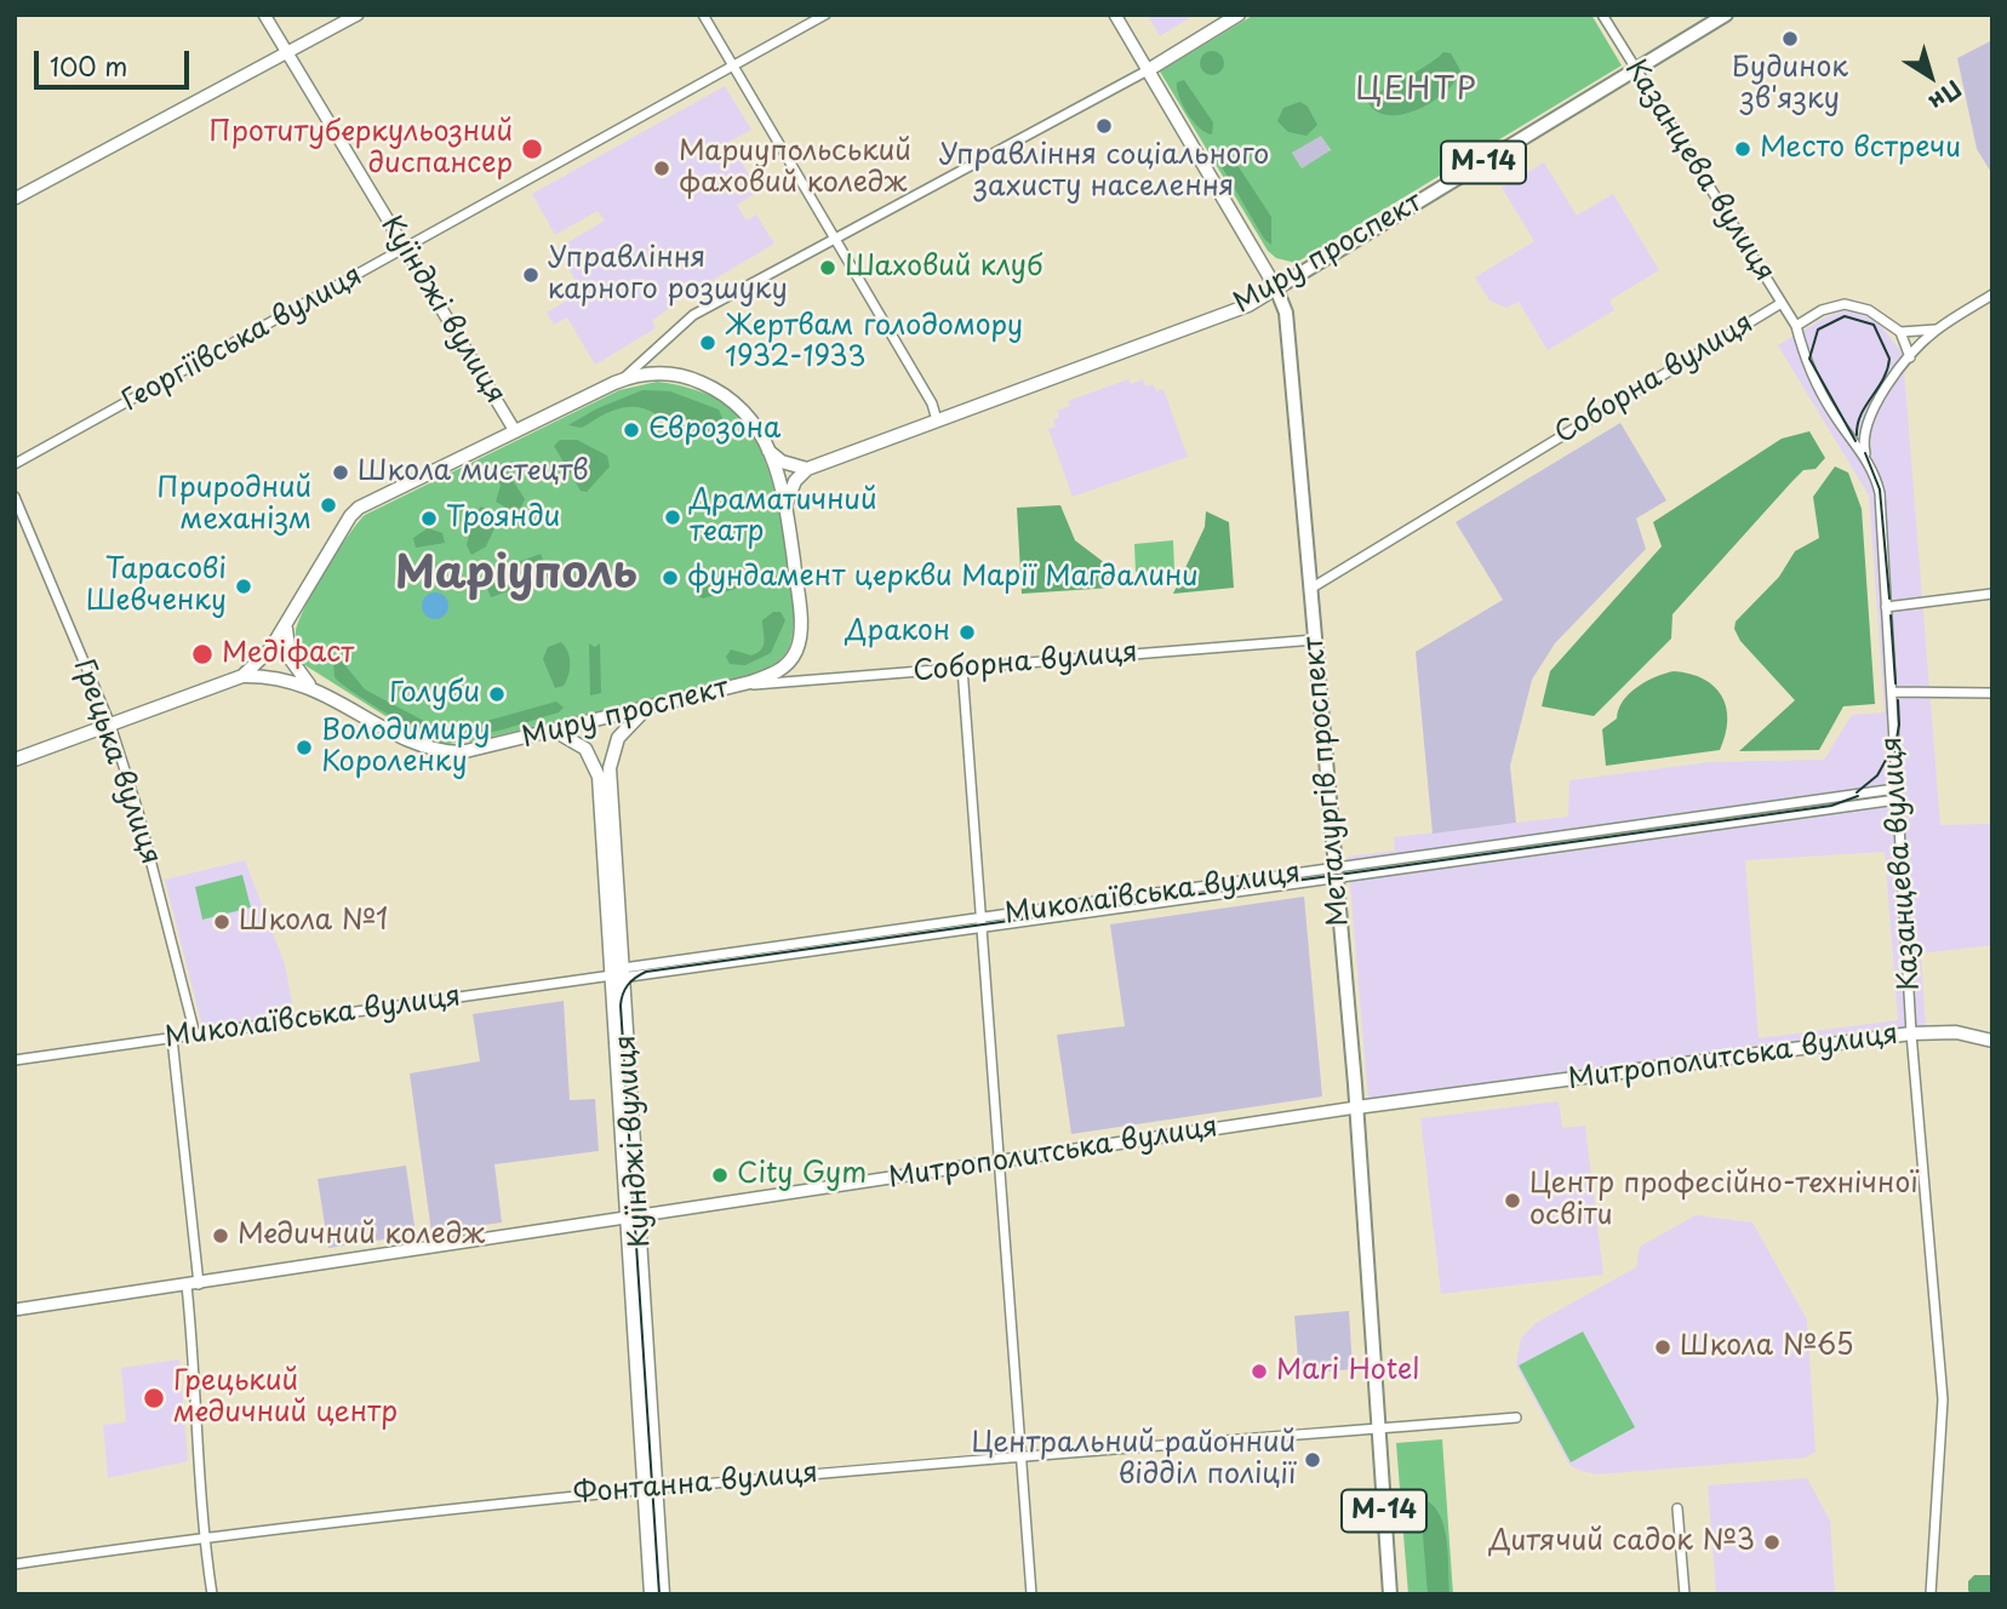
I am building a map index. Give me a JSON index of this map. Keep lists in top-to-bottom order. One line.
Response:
{"streets":{"highway":["М-14","Миру проспект","Металургів проспект"],"main road":["Куїнджі вулиця","Митрополитська вулиця"],"street":["Казанцева вулиця","Георгіївська вулиця","Соборна вулиця","Грецька вулиця","Миколаївська вулиця","Фонтанна вулиця"]},"crossings":[["Казанцева вулиця","Миру проспект"],["Казанцева вулиця","Соборна вулиця"],["Казанцева вулиця","Миколаївська вулиця"],["Казанцева вулиця","Митрополитська вулиця"],["Миру проспект","Куїнджі вулиця"],["Миру проспект","Соборна вулиця"],["Миру проспект","Грецька вулиця"],["Миру проспект","Металургів проспект"],["Куїнджі вулиця","Георгіївська вулиця"],["Куїнджі вулиця","Миколаївська вулиця"],["Куїнджі вулиця","Митрополитська вулиця"],["Куїнджі вулиця","Фонтанна вулиця"],["Соборна вулиця","Металургів проспект"],["Грецька вулиця","Миколаївська вулиця"],["Металургів проспект","Миколаївська вулиця"],["Металургів проспект","Митрополитська вулиця"],["Металургів проспект","Фонтанна вулиця"]],"districts":["ЦЕНТР","Маріуполь"],"places":["Будинок зв'язку","Управління соціального захисту населення","Протитуберкульозний диспансер","Место встречи","Мариупольський фаховий коледж","Шаховий клуб","Управління карного розшуку","Жертвам голодомору 1932-1933","Єврозона","Школа мистецтв","Природний механізм","Драматичний театр","Троянди","фундамент церкви Марії Магдалини","Тарасові Шевченку","Дракон","Медіфаст","Голуби","Володимиру Короленку","Школа №1","City Gym","Центр професійно-технічної освіти","Медичний коледж","Школа №65","Mari Hotel","Грецький медичний центр","Центральний районний відділ поліції","Дитячий садок №3"],"scale_bar":"100 m","north":"bottom right"}
